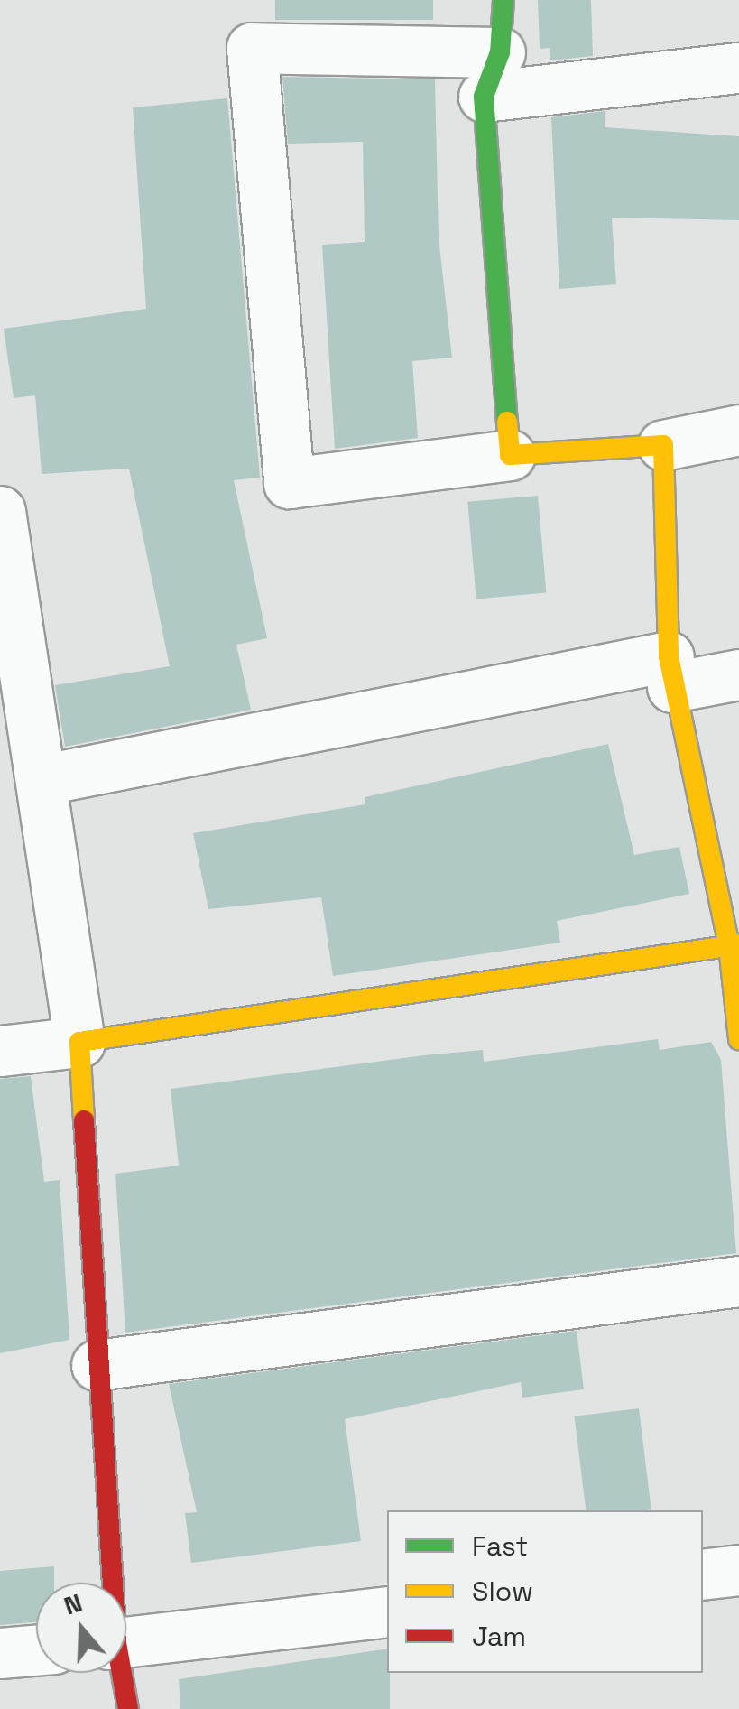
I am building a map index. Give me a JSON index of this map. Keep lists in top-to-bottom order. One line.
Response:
{"legend":["Fast","Slow","Jam"],"north":"top"}
